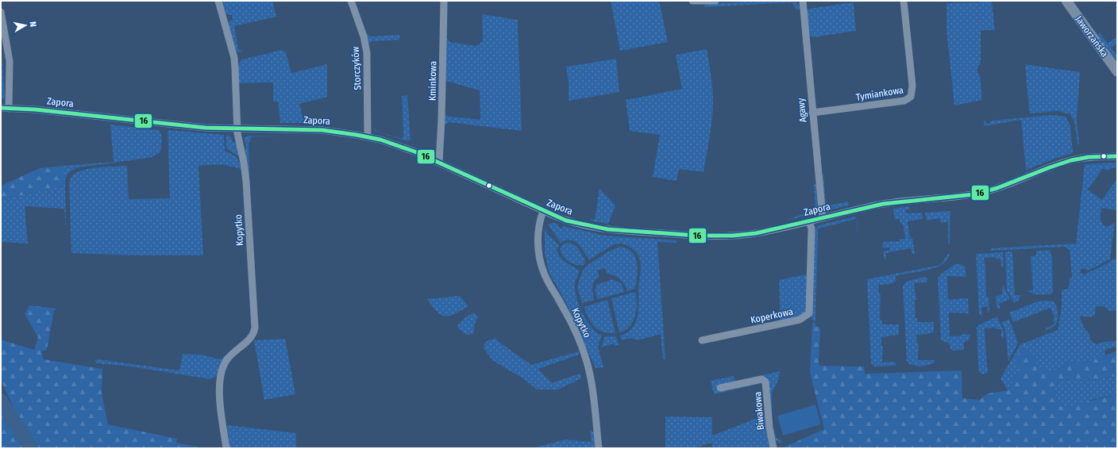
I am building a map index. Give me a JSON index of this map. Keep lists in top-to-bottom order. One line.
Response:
{"streets":{"street":["Jaworzańska","Storczyków","Kminkowa","Tymiankowa","Zapora","Agawy","Kopytko","Koperkowa","Biwakowa"]},"crossings":[["Storczyków","Zapora"],["Kminkowa","Zapora"],["Tymiankowa","Agawy"],["Zapora","Agawy"],["Zapora","Kopytko"],["Zapora","Koperkowa"]],"lines":["transit line 16"],"north":"right"}
